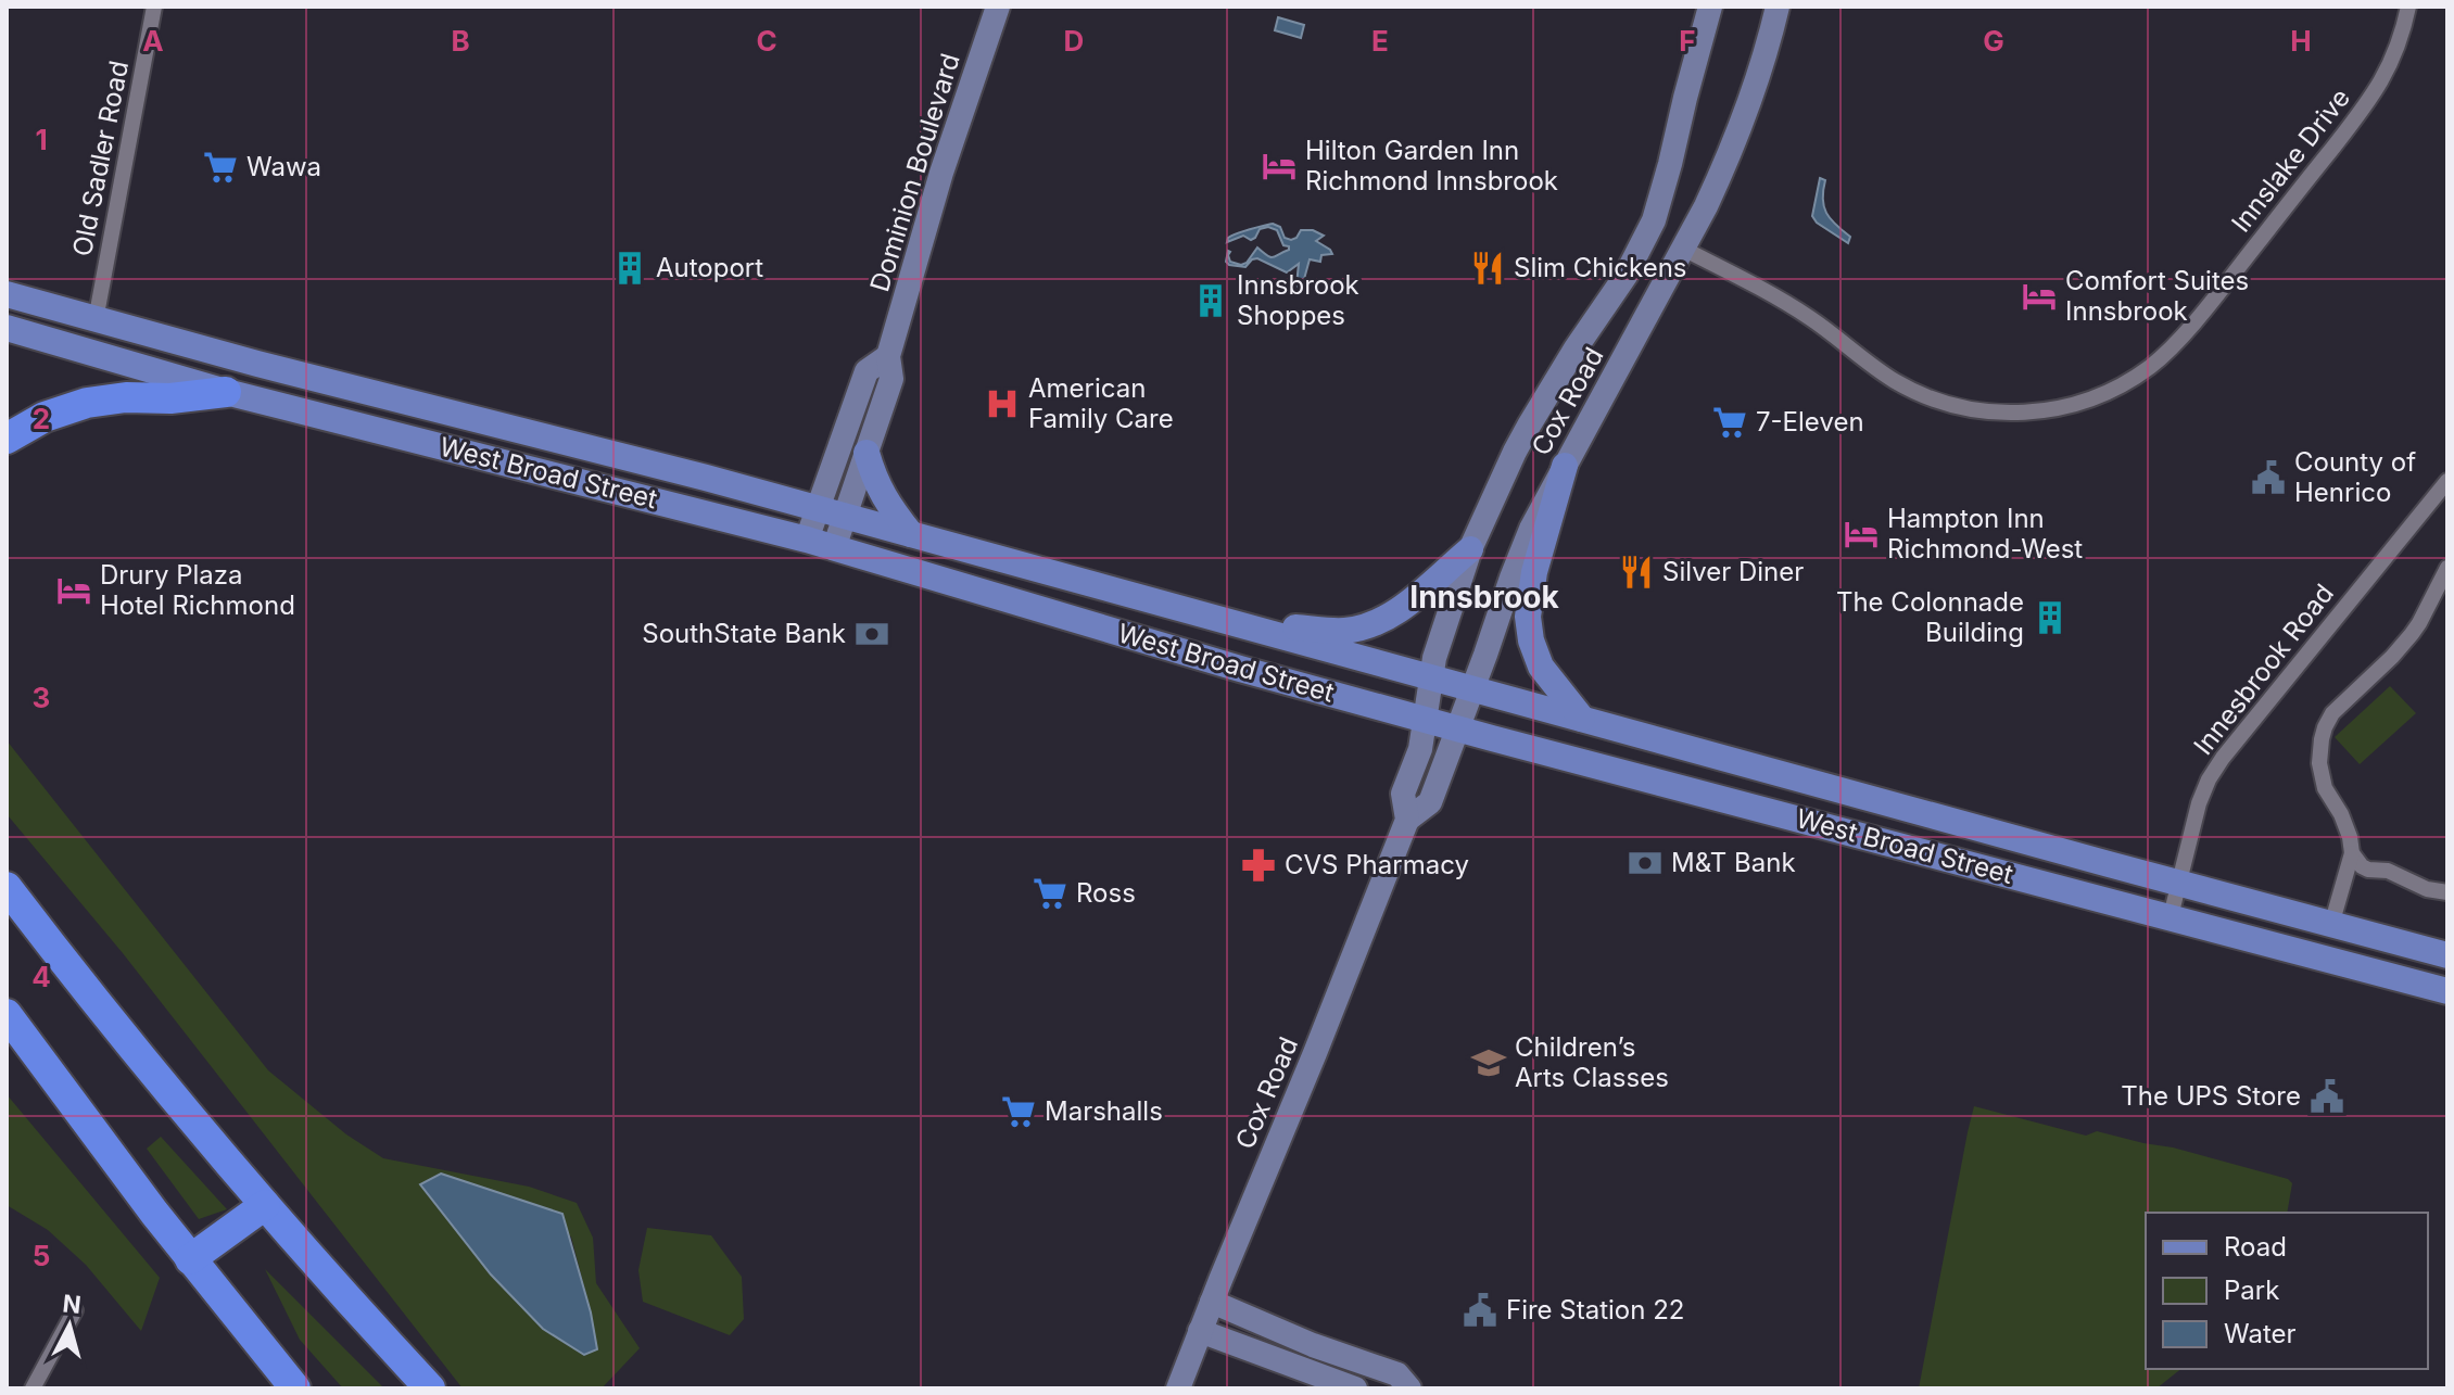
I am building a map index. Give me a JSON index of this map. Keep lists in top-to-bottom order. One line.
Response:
{"streets":{"main road":["Dominion Boulevard","Cox Road","West Broad Street"],"street":["Old Sadler Road","Innslake Drive","Innesbrook Road"]},"crossings":[["Old Sadler Road","West Broad Street"],["Innslake Drive","Cox Road"],["Dominion Boulevard","West Broad Street"],["Cox Road","West Broad Street"],["West Broad Street","Innesbrook Road"]],"districts":["Innsbrook"],"places":{"hotel":["Hilton Garden Inn Richmond Innsbrook","Comfort Suites Innsbrook","Hampton Inn Richmond-West","Drury Plaza Hotel Richmond"],"supermarket":["Wawa","7-Eleven","Ross","Marshalls"],"building":["Autoport","Innsbrook Shoppes","The Colonnade Building"],"restaurant":["Slim Chickens","Silver Diner"],"hospital":["American Family Care"],"public building":["County of Henrico","The UPS Store","Fire Station 22"],"bank":["SouthState Bank","M&T Bank"],"pharmacy":["CVS Pharmacy"],"school or university":["Children’s Arts Classes"]},"legend":["Road","Park","Water"],"north":"top","grid":{"columns":["A","B","C","D","E","F","G","H"],"rows":["1","2","3","4","5"]}}
